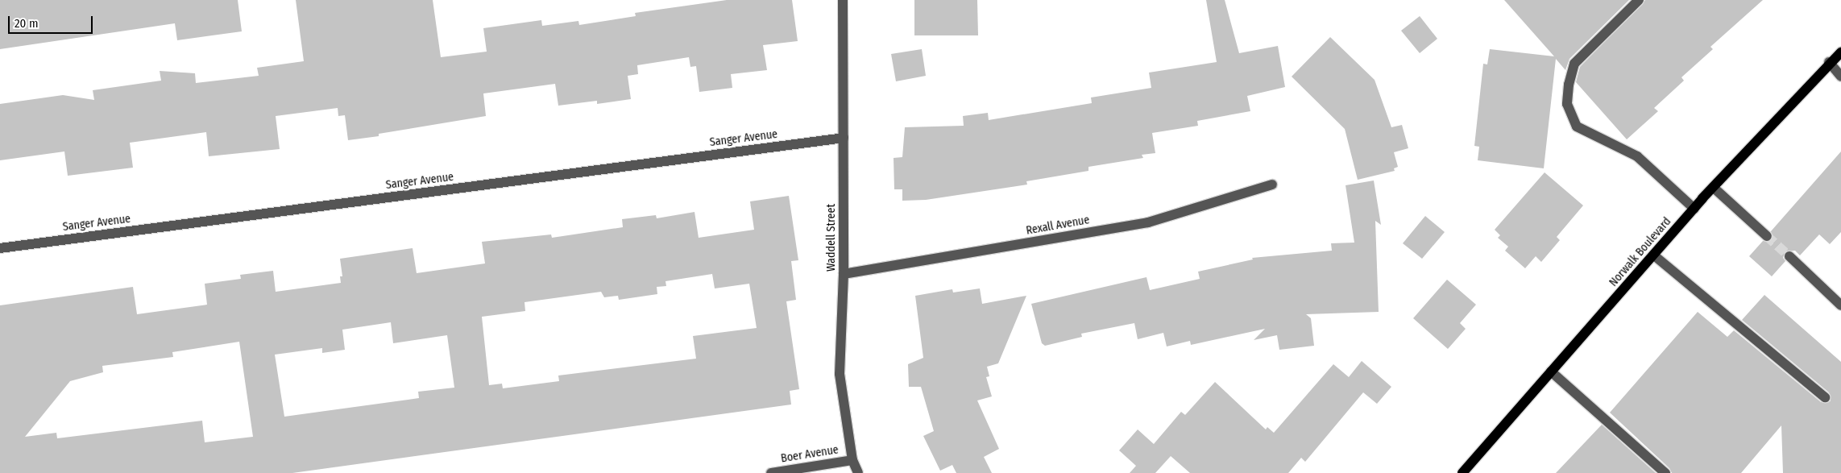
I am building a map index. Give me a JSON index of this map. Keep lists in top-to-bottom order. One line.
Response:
{"streets":{"main road":["Norwalk Boulevard"],"street":["Sanger Avenue","Rexall Avenue","Waddell Street","Boer Avenue"]},"crossings":[["Sanger Avenue","Waddell Street"],["Rexall Avenue","Waddell Street"],["Waddell Street","Boer Avenue"]],"scale_bar":"20 m"}
